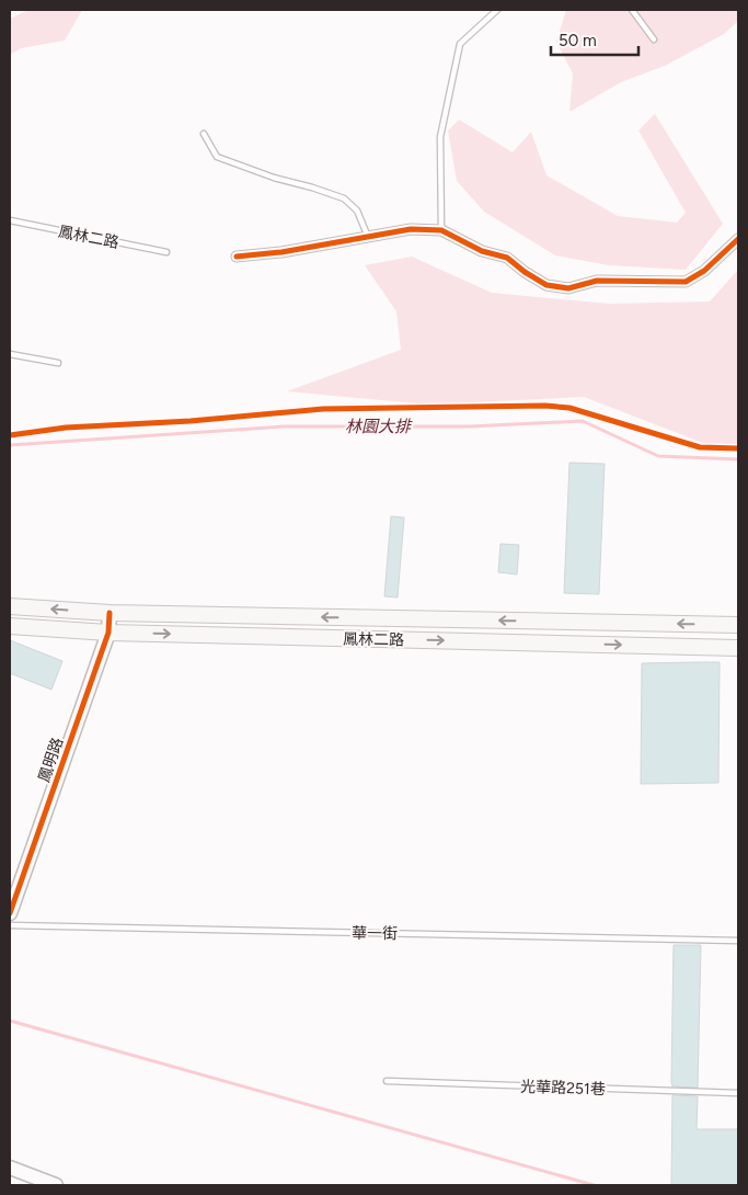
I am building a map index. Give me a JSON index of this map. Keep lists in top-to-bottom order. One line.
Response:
{"streets":{"main road":["鳳林二路"],"street":["鳳明路"],"lane":["華一街","光華路251巷"]},"crossings":[["鳳林二路","鳳明路"]],"water":["林園大排"],"scale_bar":"50 m"}
